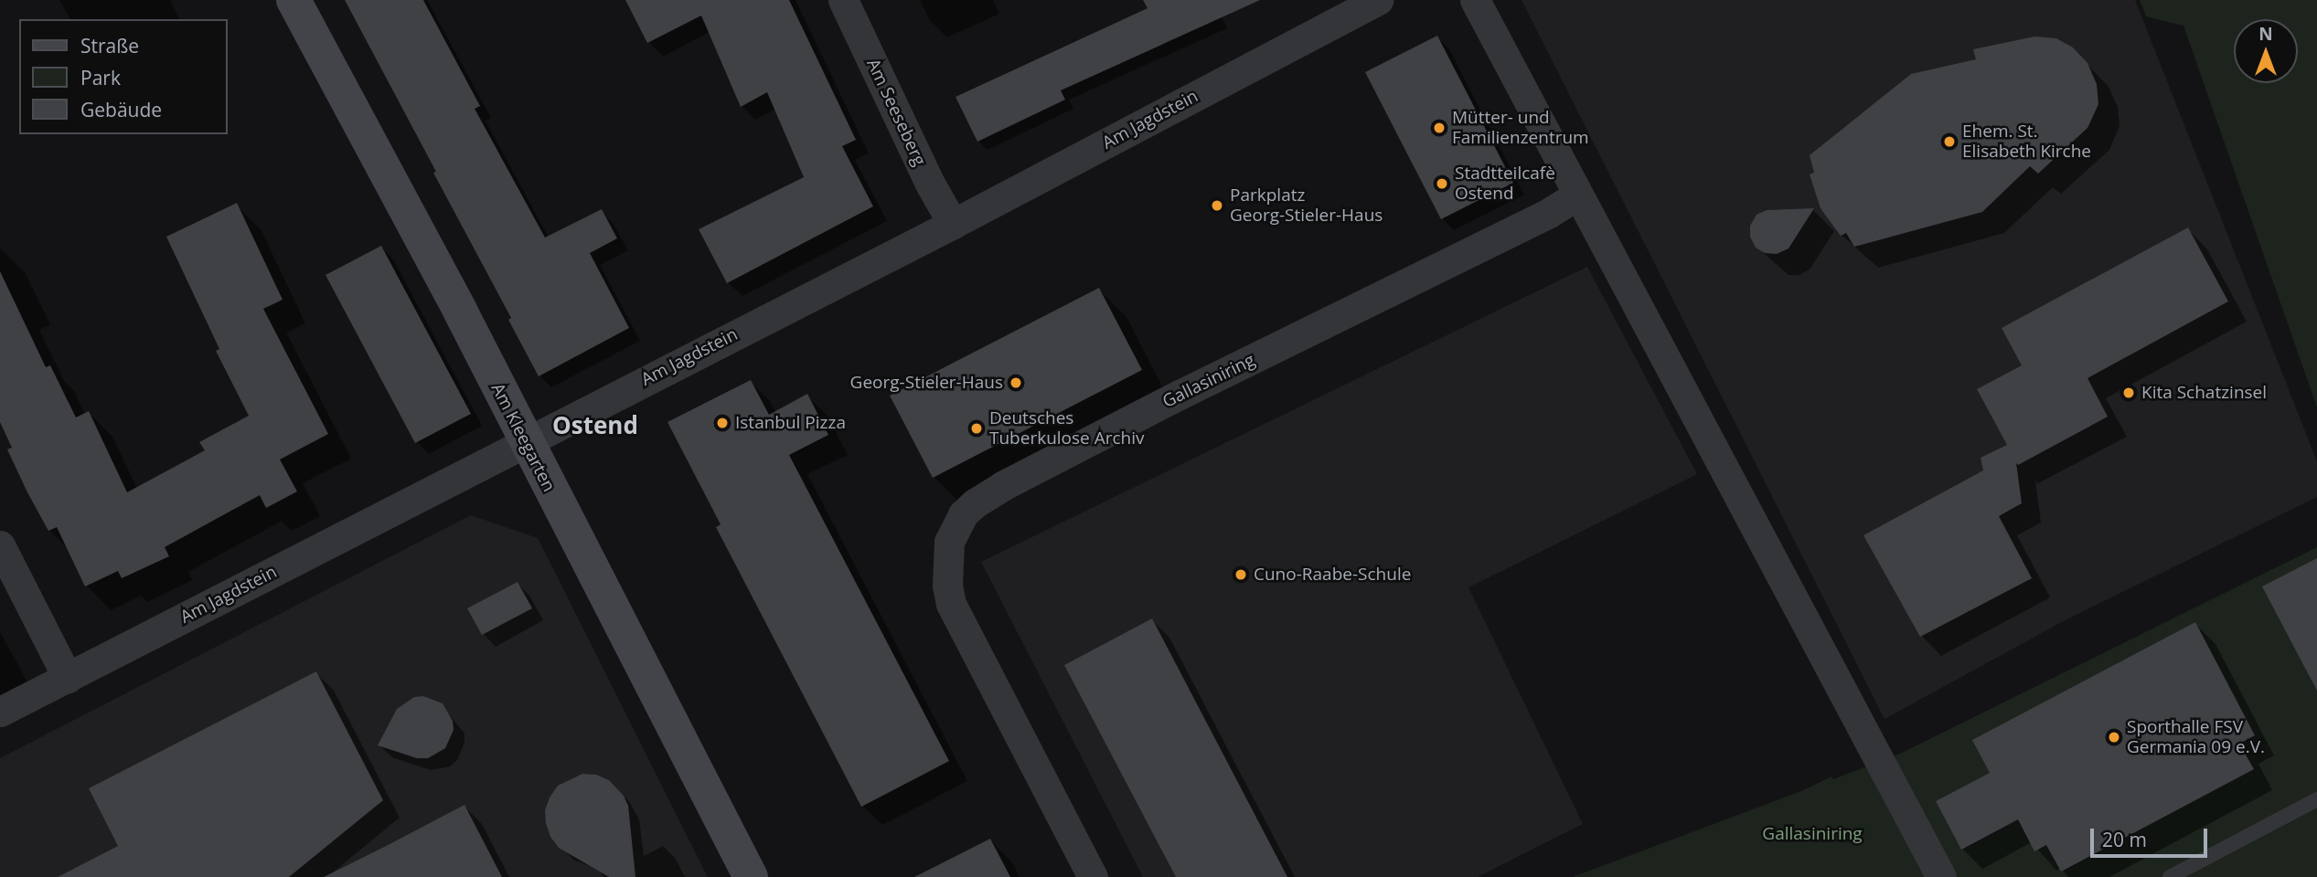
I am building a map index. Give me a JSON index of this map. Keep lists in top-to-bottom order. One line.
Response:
{"streets":{"street":["Am Seeseberg","Am Jagdstein","Gallasiniring","Am Kleegarten"]},"crossings":[["Am Seeseberg","Am Jagdstein"],["Am Jagdstein","Am Kleegarten"]],"districts":["Ostend"],"parks":["Gallasiniring"],"places":["Mütter- und Familienzentrum","Ehem. St. Elisabeth Kirche","Stadtteilcafè Ostend","Parkplatz Georg-Stieler-Haus","Georg-Stieler-Haus","Kita Schatzinsel","Istanbul Pizza","Deutsches Tuberkulose Archiv","Cuno-Raabe-Schule","Sporthalle FSV Germania 09 e.V."],"legend":["Straße","Park","Gebäude"],"scale_bar":"20 m","north":"top"}
